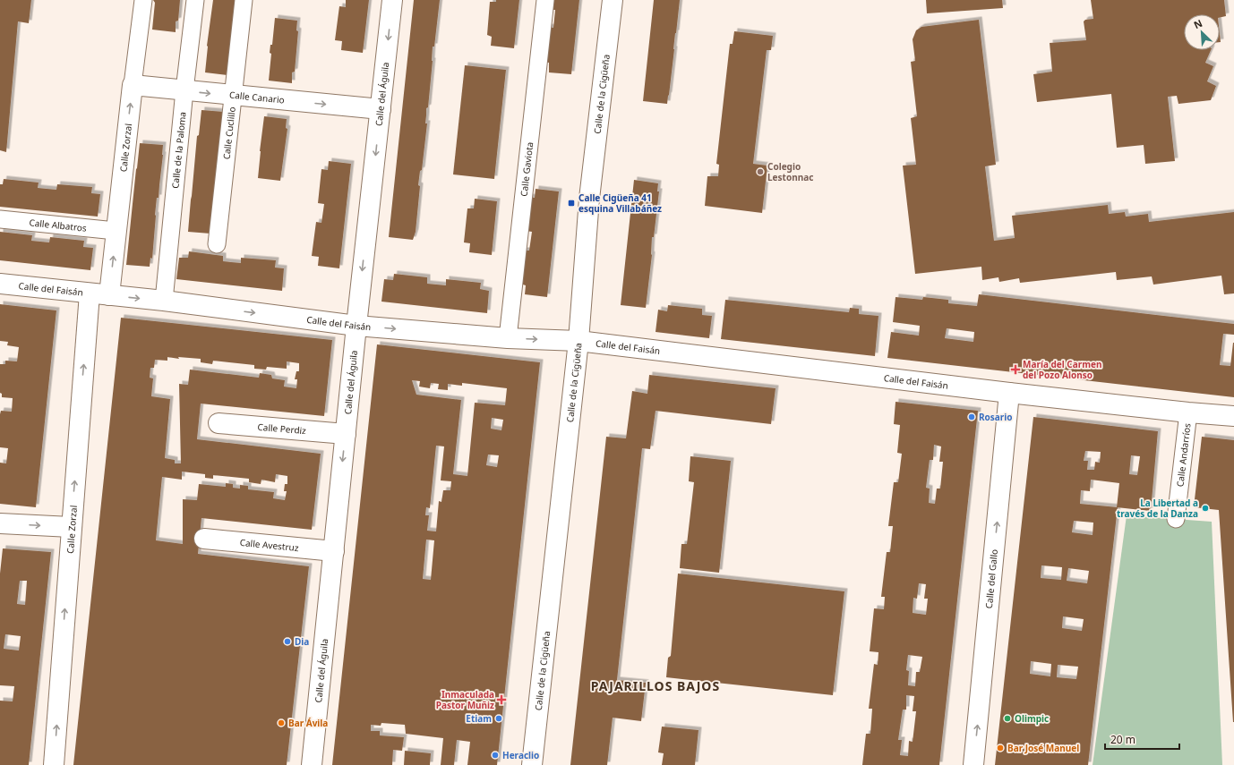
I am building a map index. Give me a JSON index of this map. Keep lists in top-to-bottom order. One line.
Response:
{"streets":{"street":["Calle del Águila","Calle de la Cigüeña","Calle Canario","Calle Cuclillo","Calle Zorzal","Calle de la Paloma","Calle Gaviota","Calle Albatros","Calle del Faisán","Calle Perdiz","Calle Andarríos","Calle Avestruz","Calle del Gallo"]},"crossings":[["Calle del Águila","Calle Canario"],["Calle del Águila","Calle del Faisán"],["Calle del Águila","Calle Perdiz"],["Calle del Águila","Calle Avestruz"],["Calle de la Cigüeña","Calle del Faisán"],["Calle Canario","Calle Cuclillo"],["Calle Canario","Calle Zorzal"],["Calle Canario","Calle de la Paloma"],["Calle Zorzal","Calle Albatros"],["Calle Zorzal","Calle del Faisán"],["Calle de la Paloma","Calle del Faisán"],["Calle Gaviota","Calle del Faisán"],["Calle del Faisán","Calle Andarríos"],["Calle del Faisán","Calle del Gallo"]],"one_way":["Calle del Águila","Calle Canario","Calle Zorzal","Calle del Faisán","Calle del Gallo"],"districts":["PAJARILLOS BAJOS"],"places":{"other":["Colegio Lestonnac","Rosario","La Libertad a través de la Danza","Dia","Etiam","Olimpic","Bar Ávila","Bar José Manuel","Heraclio"],"transit":["Calle Cigüeña 41 esquina Villabáñez"],"health":["María del Carmen del Pozo Alonso","Inmaculada Pastor Muñiz"]},"scale_bar":"20 m","north":"top left"}
